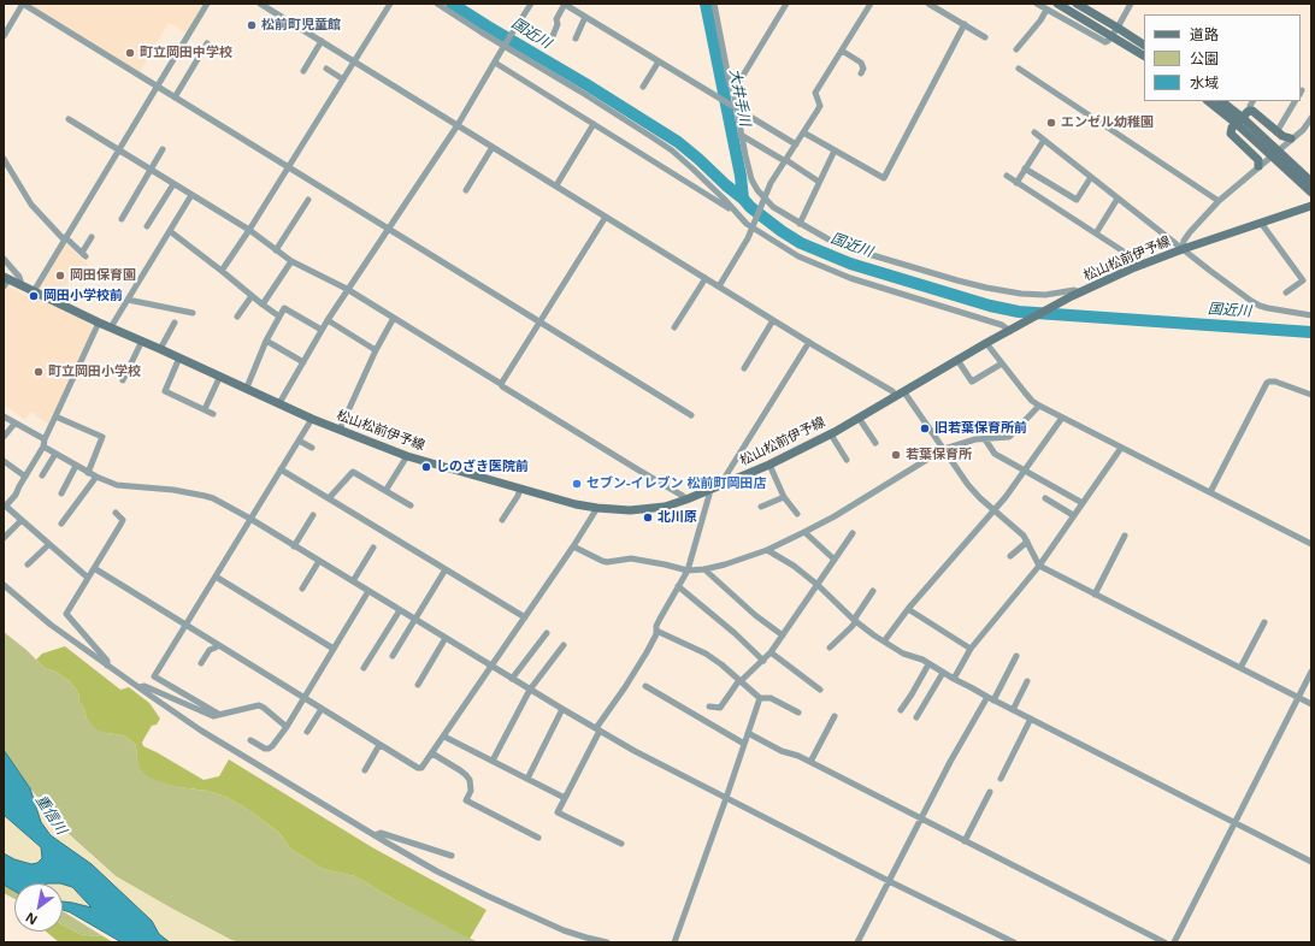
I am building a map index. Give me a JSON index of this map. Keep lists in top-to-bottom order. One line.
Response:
{"streets":{"main road":["松山松前伊予線"]},"water":["国近川","大井手川","重信川"],"places":["松前町児童館","町立岡田中学校","エンゼル幼稚園","岡田保育園","岡田小学校前","町立岡田小学校","旧若葉保育所前","若葉保育所","しのざき医院前","セブン-イレブン 松前町岡田店","北川原"],"legend":["道路","公園","水域"],"north":"bottom left"}
